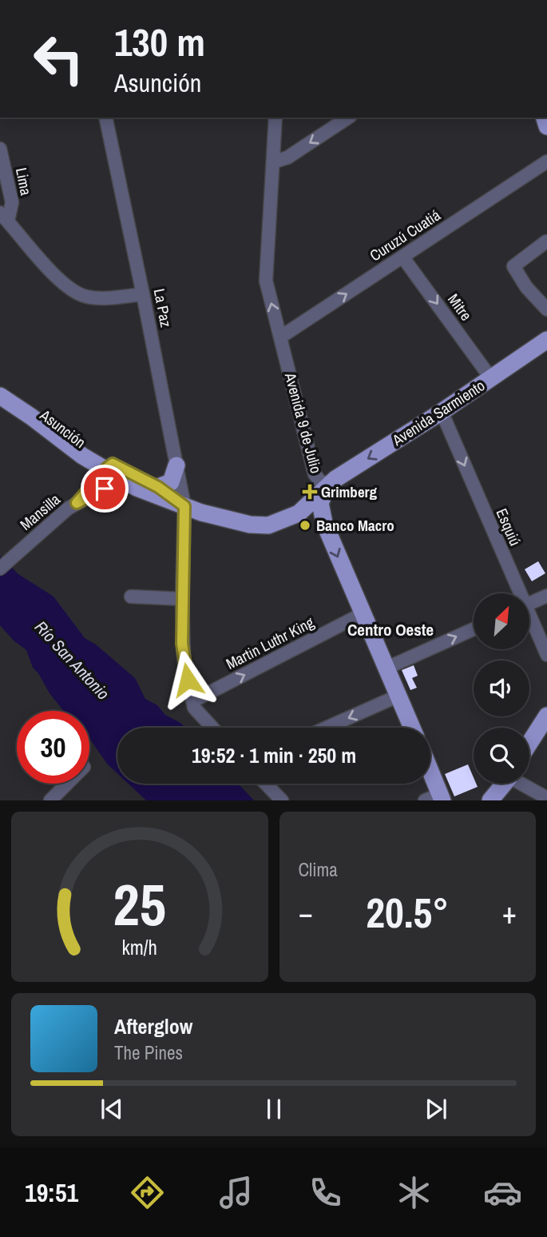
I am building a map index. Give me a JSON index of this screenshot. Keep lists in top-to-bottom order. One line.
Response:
{"streets":{"main road":["Avenida Sarmiento","Avenida 9 de Julio","Asunción"],"street":["Lima","Curuzú Cuatiá","Mitre","La Paz","Mansilla","Esquiú","Martin Luthr King"]},"crossings":[["Curuzú Cuatiá","Mitre"],["Curuzú Cuatiá","Avenida 9 de Julio"],["Mitre","Avenida Sarmiento"],["La Paz","Asunción"],["La Paz","Martin Luthr King"],["Avenida Sarmiento","Avenida 9 de Julio"],["Avenida Sarmiento","Asunción"],["Avenida Sarmiento","Esquiú"],["Avenida 9 de Julio","Asunción"],["Avenida 9 de Julio","Martin Luthr King"],["Asunción","Mansilla"]],"one_way":["Curuzú Cuatiá","Mitre","Avenida Sarmiento","Esquiú"],"districts":["Centro Oeste"],"water":["Río San Antonio"],"places":{"health":["Grimberg"],"other":["Banco Macro"]},"north":"top right","page":{"turn":["130 m","Asunción"],"limit":"30","trip":"19:52 · 1 min · 250 m","tile":"Clima","heat":["−","20.5°","+"],"song":["Afterglow","The Pines"],"tabs":"19:51","gauge":["25","km/h"]}}
